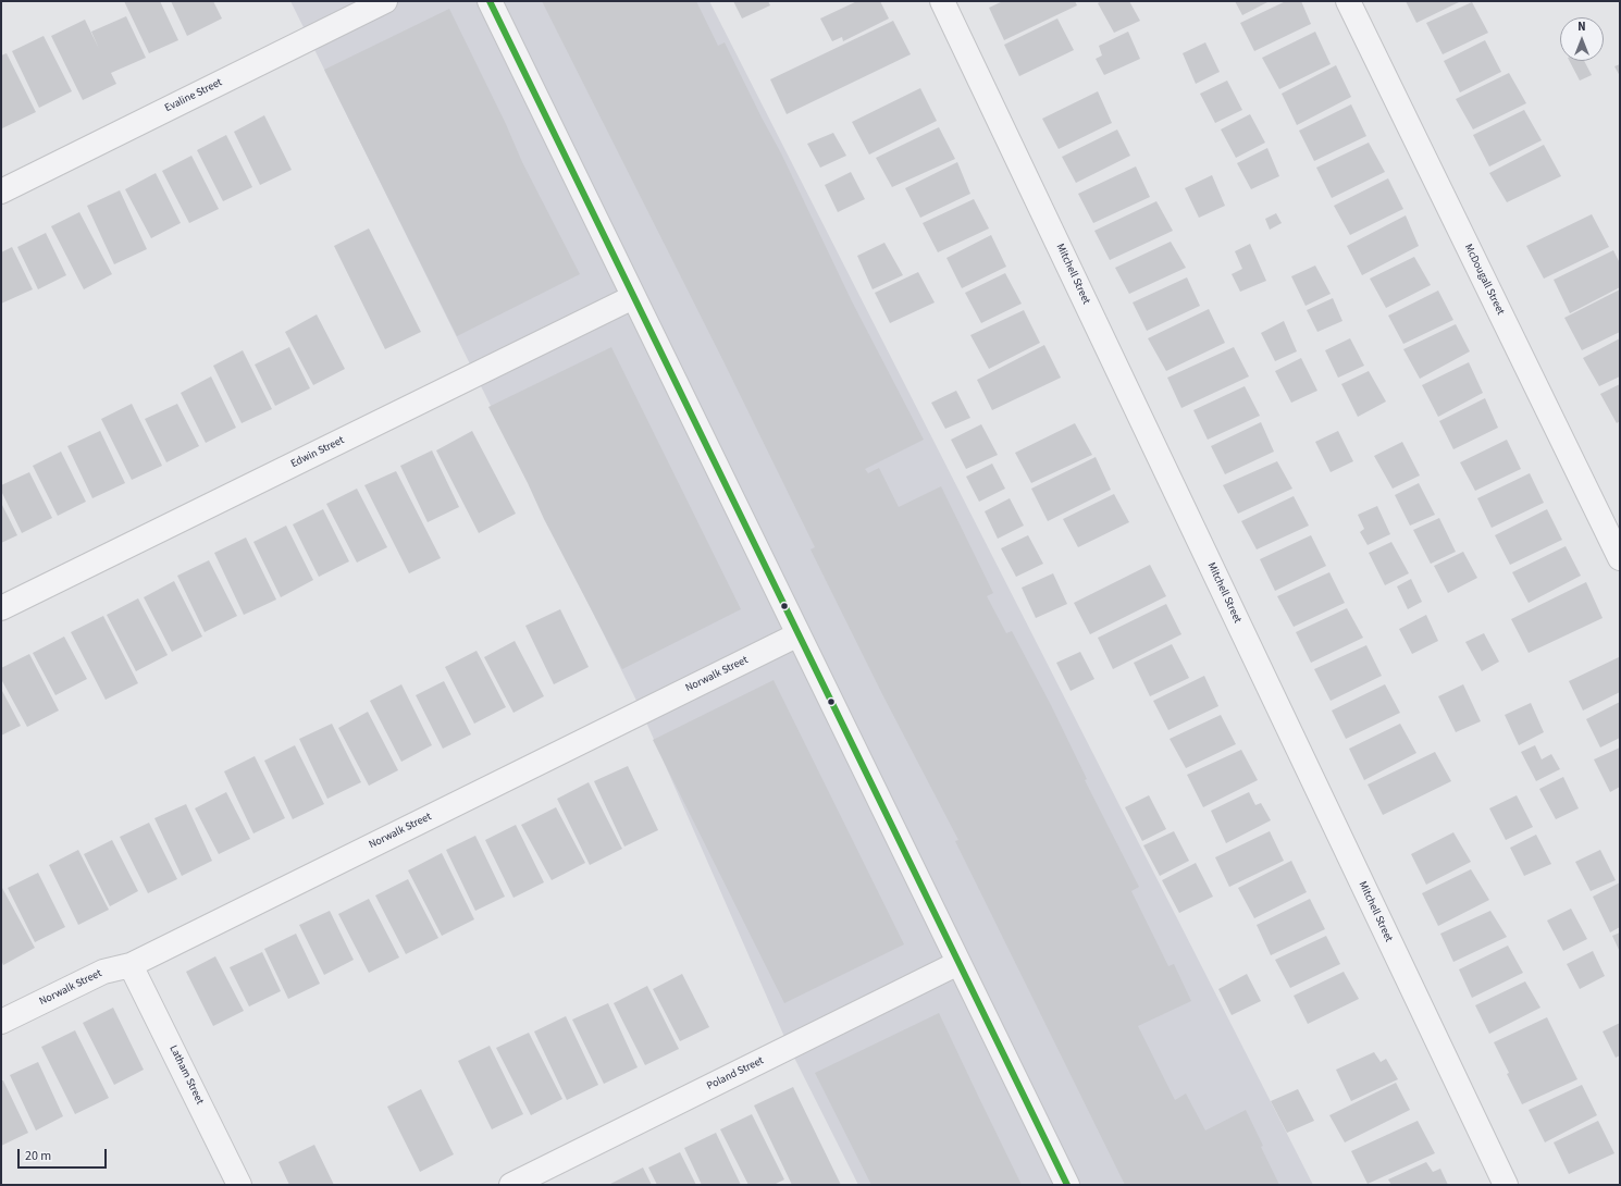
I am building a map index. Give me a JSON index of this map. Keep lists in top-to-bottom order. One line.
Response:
{"streets":{"street":["Evaline Street","Mitchell Street","McDougall Street","Edwin Street","Norwalk Street","Poland Street","Latham Street"]},"crossings":[["Norwalk Street","Latham Street"]],"scale_bar":"20 m","north":"top"}
